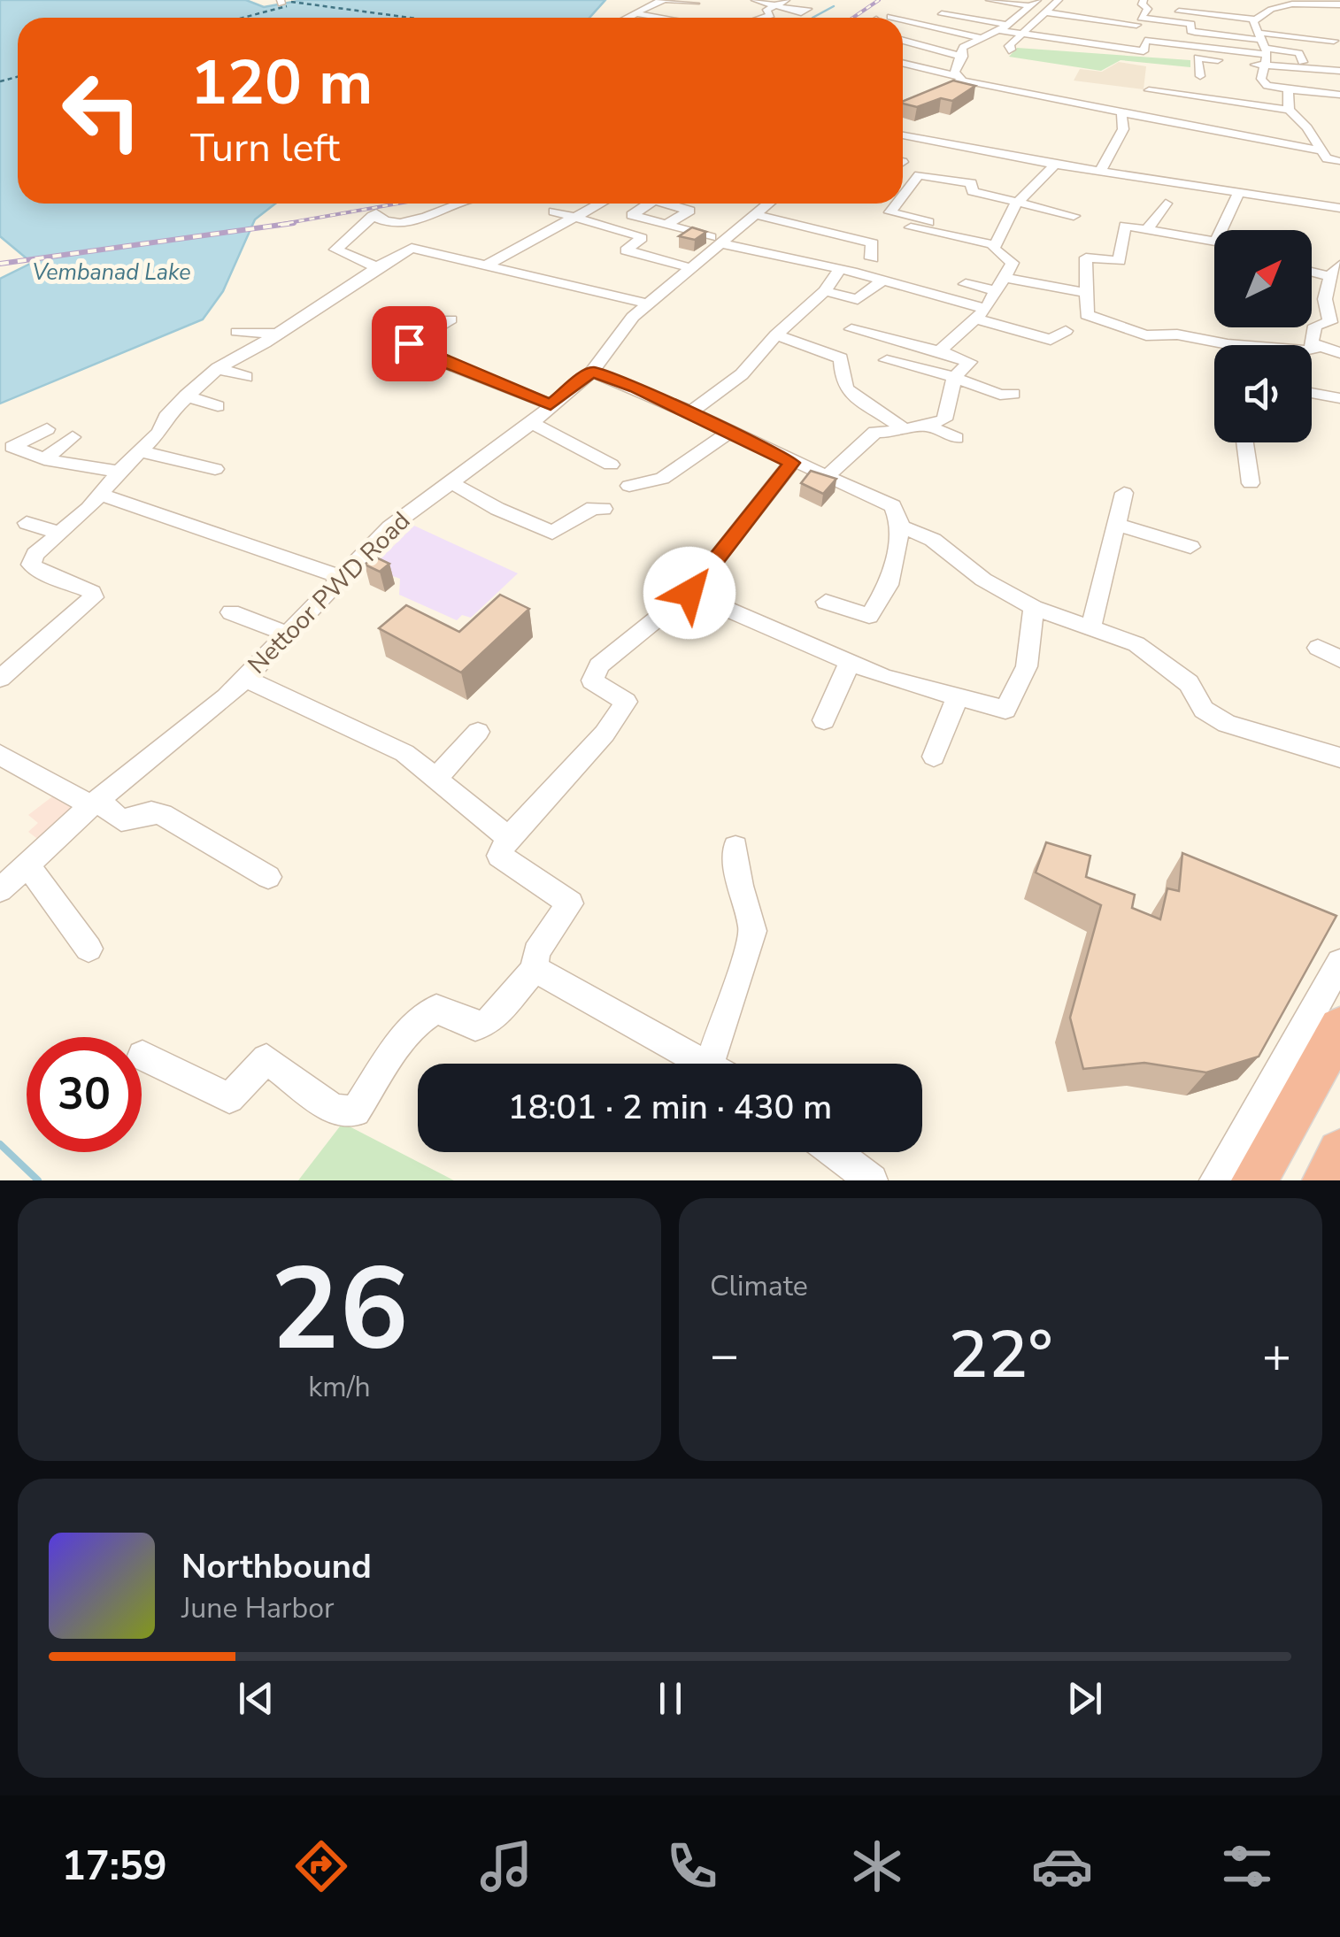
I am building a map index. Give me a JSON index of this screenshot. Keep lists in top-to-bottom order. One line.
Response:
{"streets":{"street":["Nettoor PWD Road"]},"water":["Vembanad Lake"],"north":"top right","page":{"turn":["120 m","Turn left"],"limit":"30","trip":"18:01 · 2 min · 430 m","tile":[["26","km/h"],"Climate"],"heat":["−","22°","+"],"song":["Northbound","June Harbor"],"tabs":"17:59"}}
